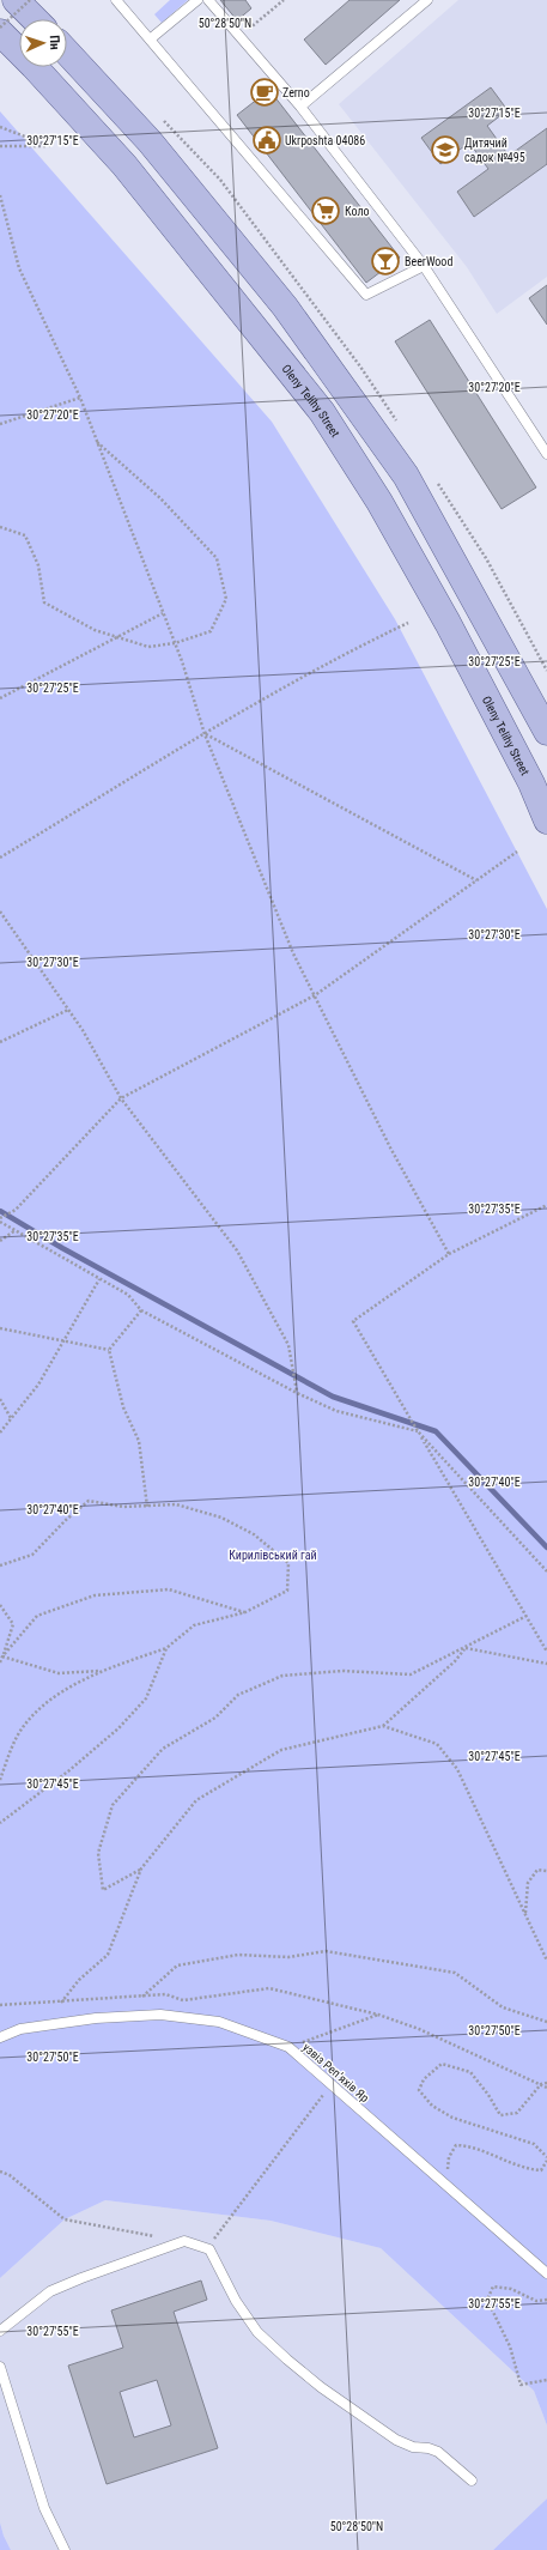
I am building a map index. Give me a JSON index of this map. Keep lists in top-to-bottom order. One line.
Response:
{"streets":{"main road":["Oleny Telihy Street"],"lane":["узвіз Репʼяхів Яр"]},"parks":["Кирилівський гай"],"places":{"cafe":["Zerno"],"public building":["Ukrposhta 04086"],"school or university":["Дитячий садок №495"],"supermarket":["Коло"],"bar":["BeerWood"]},"north":"right","coordinates":["50°28'50\"N","30°27'15\"E","30°27'20\"E","30°27'25\"E","30°27'30\"E","30°27'35\"E","30°27'40\"E","30°27'45\"E","30°27'50\"E","30°27'55\"E"]}
